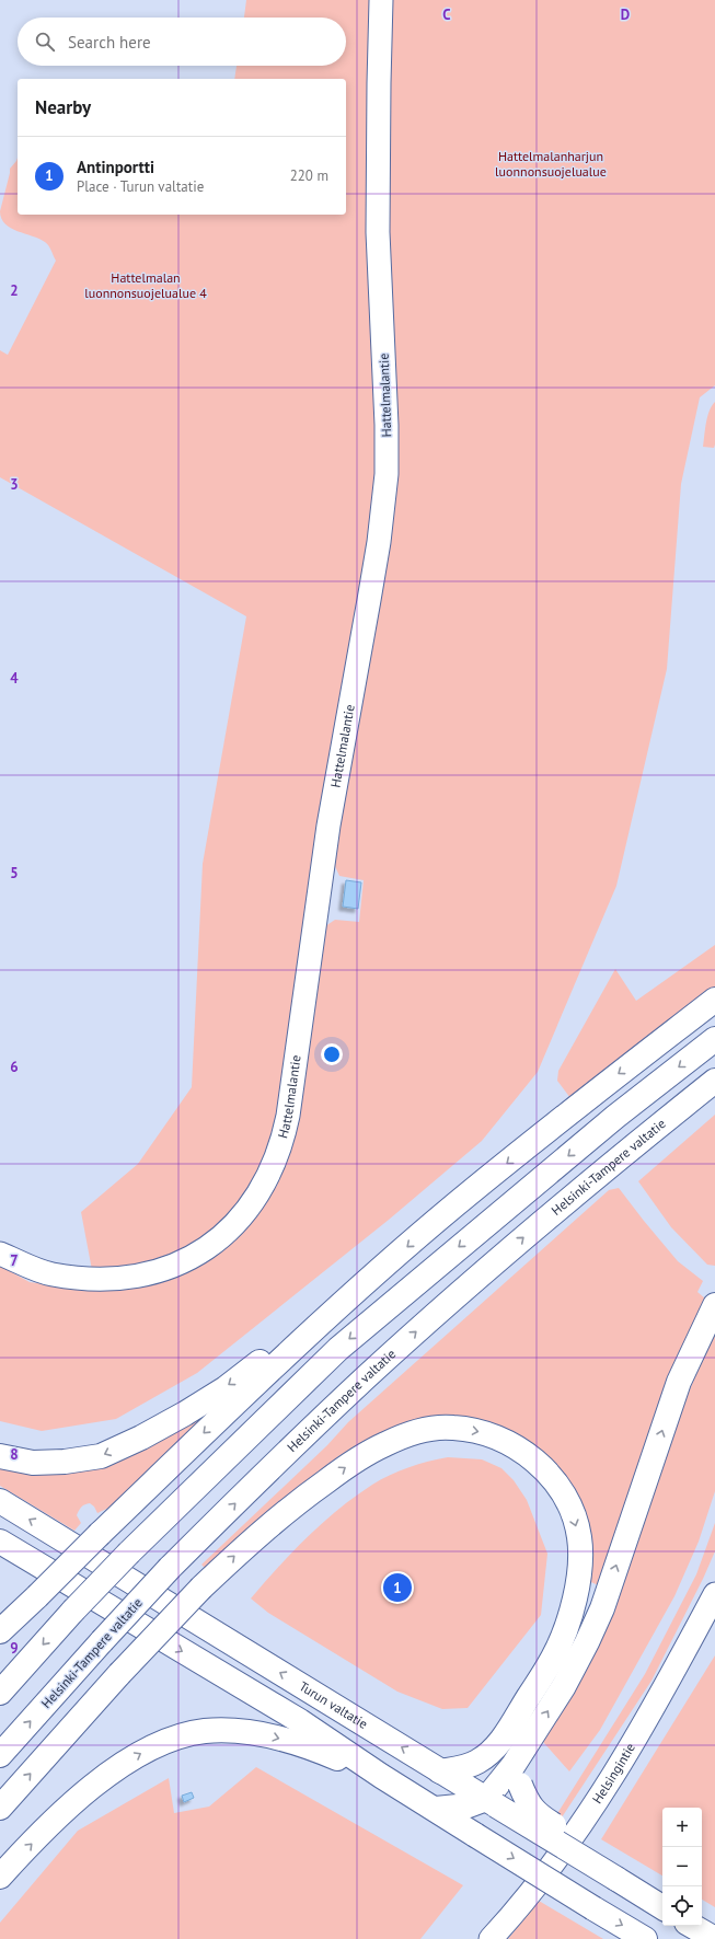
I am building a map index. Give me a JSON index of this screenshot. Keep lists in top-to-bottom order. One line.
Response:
{"streets":{"highway":["Helsinki-Tampere valtatie","Turun valtatie"],"street":["Hattelmalantie","Helsingintie"]},"parks":["Hattelmalanharjun luonnonsuojelualue","Hattelmalan luonnonsuojelualue 4"],"page":{"search":"Search here","heading":"Nearby","list":[{"mark":"1","name":"Antinportti","note":"Place · Turun valtatie","value":"220 m"}],"pins":"1","map_buttons":["+","−"]},"grid":{"columns":["C","D"],"rows":["2","3","4","5","6","7","8","9"]}}
